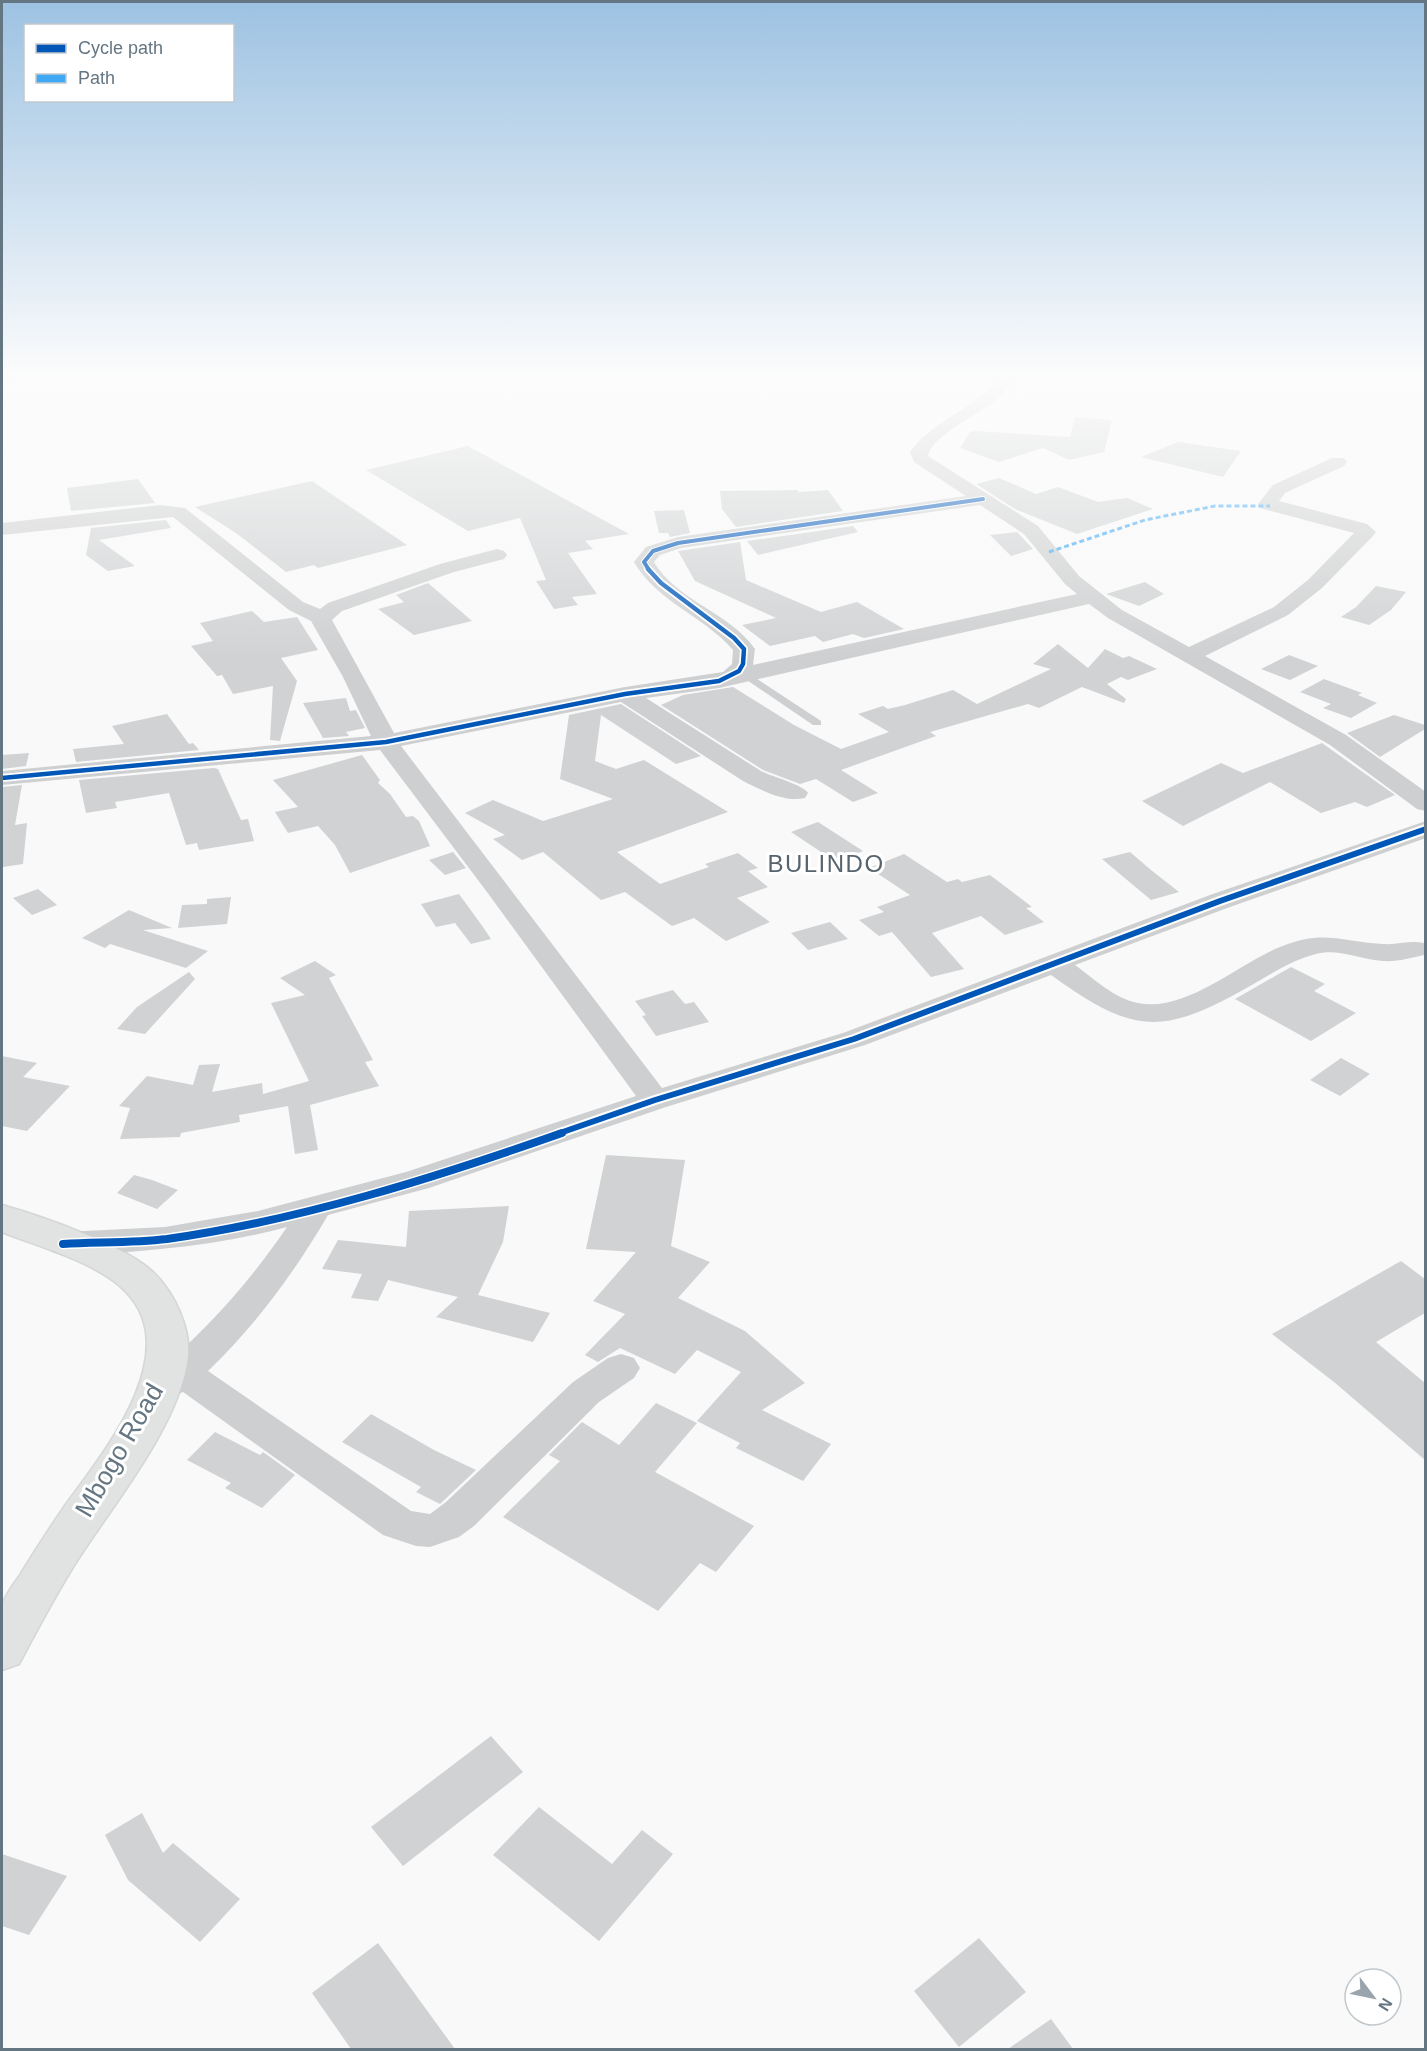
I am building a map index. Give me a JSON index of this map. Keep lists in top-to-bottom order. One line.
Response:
{"streets":{"main road":["Mbogo Road"]},"districts":["BULINDO"],"legend":["Cycle path","Path"],"north":"bottom right"}
